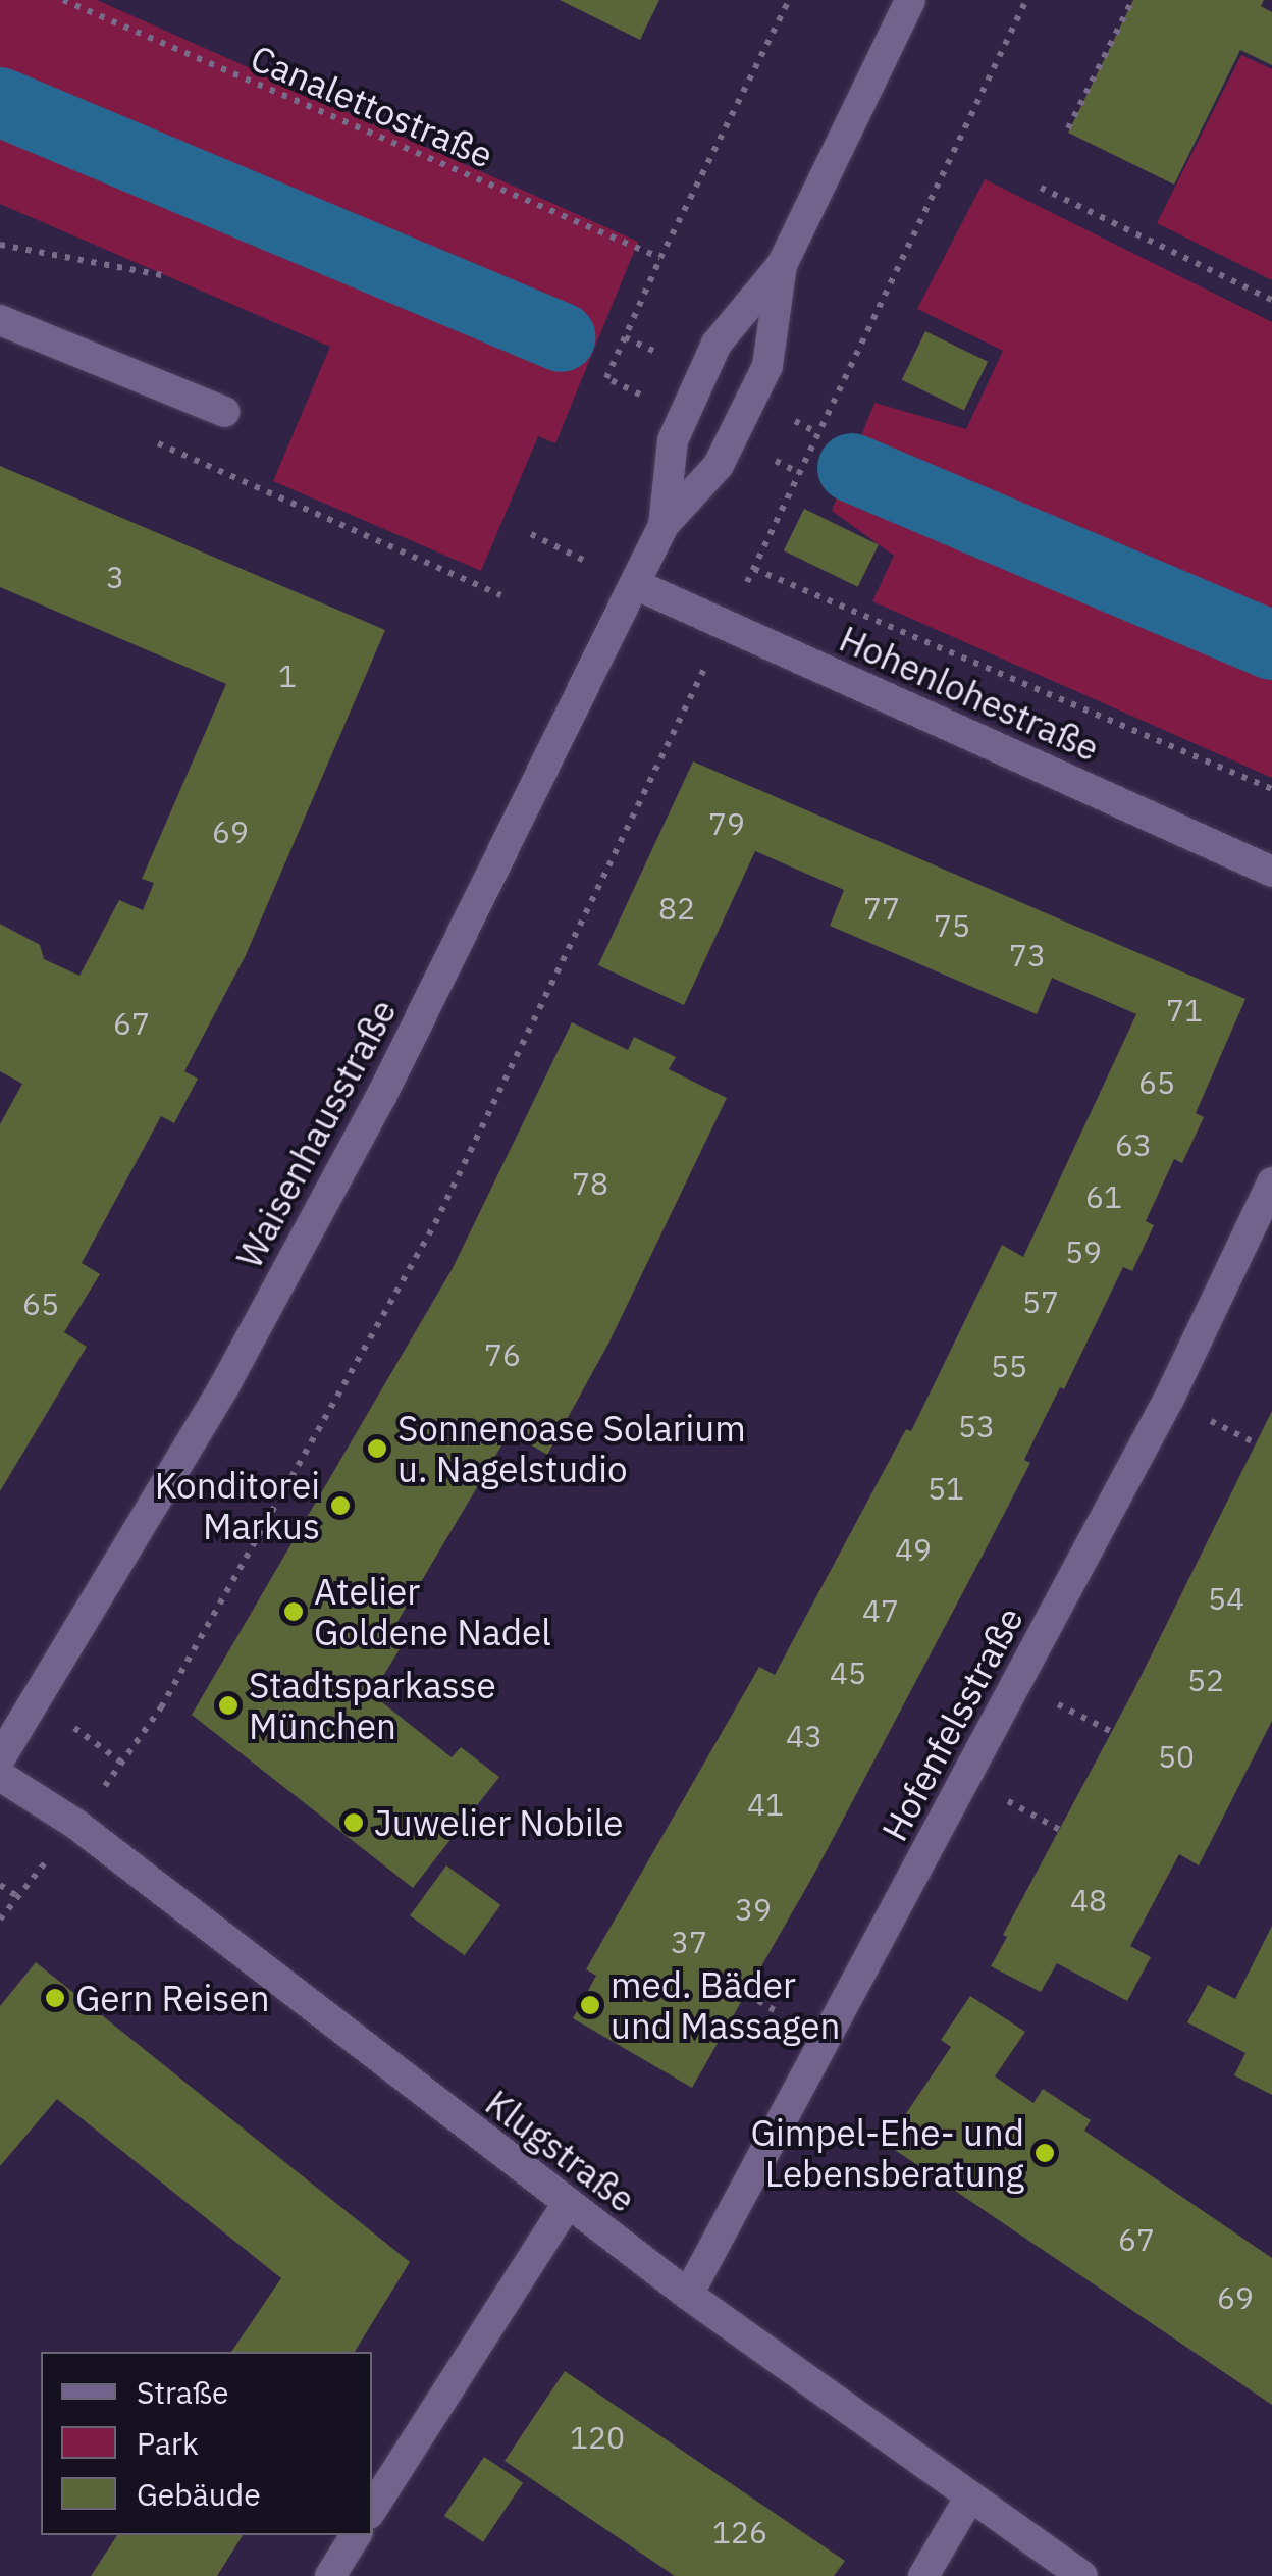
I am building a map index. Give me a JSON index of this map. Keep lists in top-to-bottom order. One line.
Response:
{"streets":{"street":["Hohenlohestraße","Waisenhausstraße","Hofenfelsstraße","Klugstraße"],"path":["Canalettostraße"]},"crossings":[["Hohenlohestraße","Waisenhausstraße"],["Hofenfelsstraße","Klugstraße"]],"places":["Sonnenoase Solarium u. Nagelstudio","Konditorei Markus","Atelier Goldene Nadel","Stadtsparkasse München","Juwelier Nobile","Gern Reisen","med. Bäder und Massagen","Gimpel-Ehe- und Lebensberatung"],"house_numbers":["3","1","79","69","82","77","75","73","71","67","65","63","78","61","59","57","65","76","55","53","51","49","54","47","45","52","43","50","41","48","39","37","67","69","120","126"],"legend":["Straße","Park","Gebäude"]}
